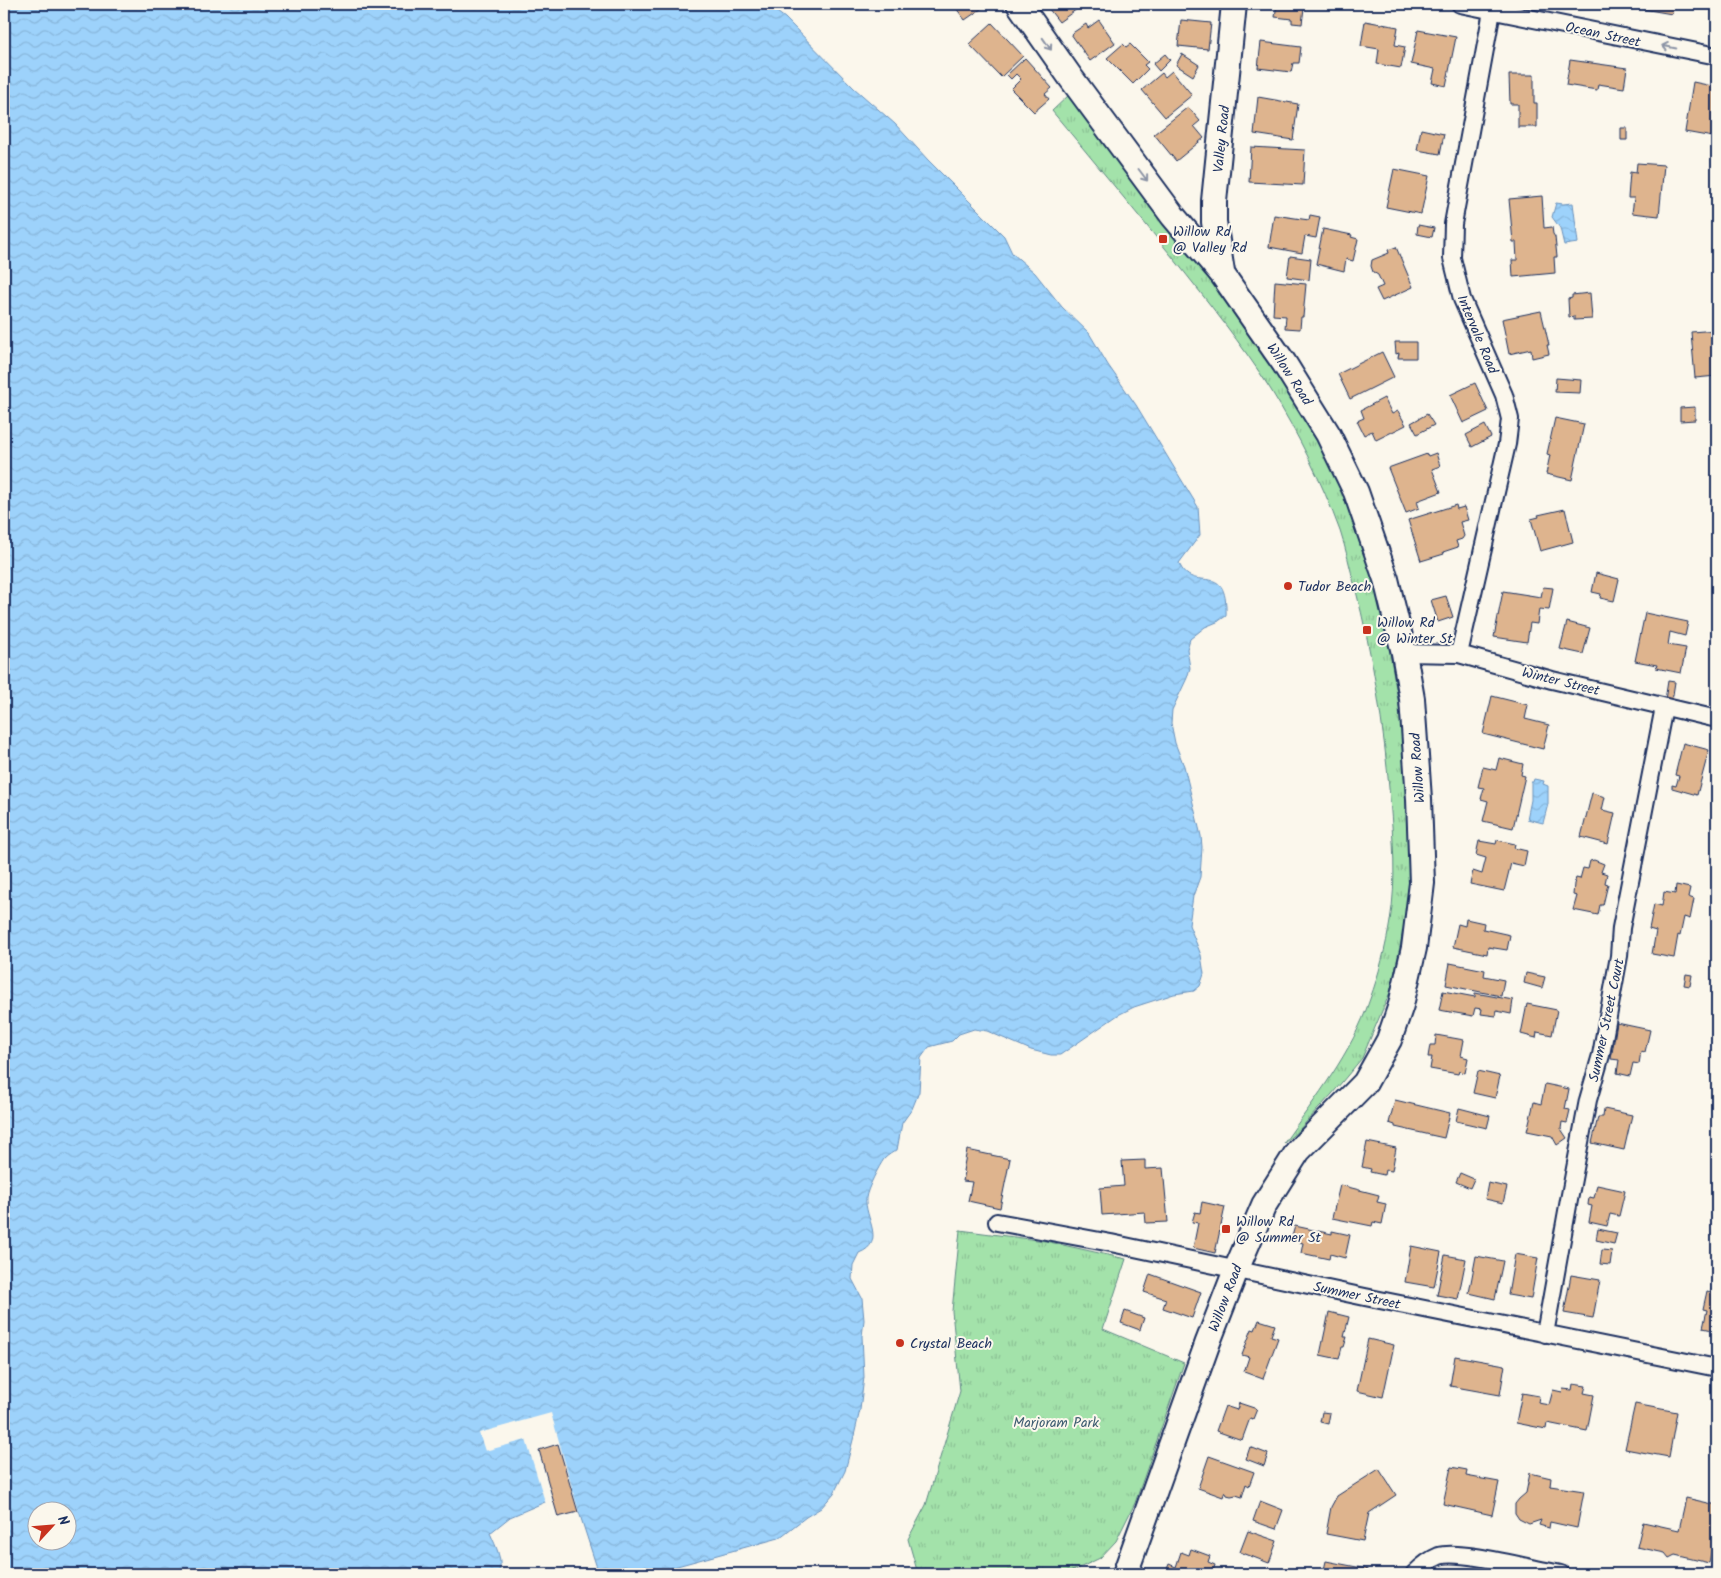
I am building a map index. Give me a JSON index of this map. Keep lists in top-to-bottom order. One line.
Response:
{"streets":{"main road":["Valley Road","Willow Road"],"street":["Ocean Street","Intervale Road","Winter Street","Summer Street Court","Summer Street"]},"crossings":[["Ocean Street","Intervale Road"],["Valley Road","Willow Road"],["Intervale Road","Winter Street"],["Willow Road","Winter Street"],["Willow Road","Summer Street"],["Winter Street","Summer Street Court"],["Summer Street Court","Summer Street"]],"one_way":["Ocean Street"],"parks":["Marjoram Park"],"places":{"transit":["Willow Rd @ Valley Rd","Willow Rd @ Winter St","Willow Rd @ Summer St"],"other":["Tudor Beach","Crystal Beach"]},"north":"top right"}
